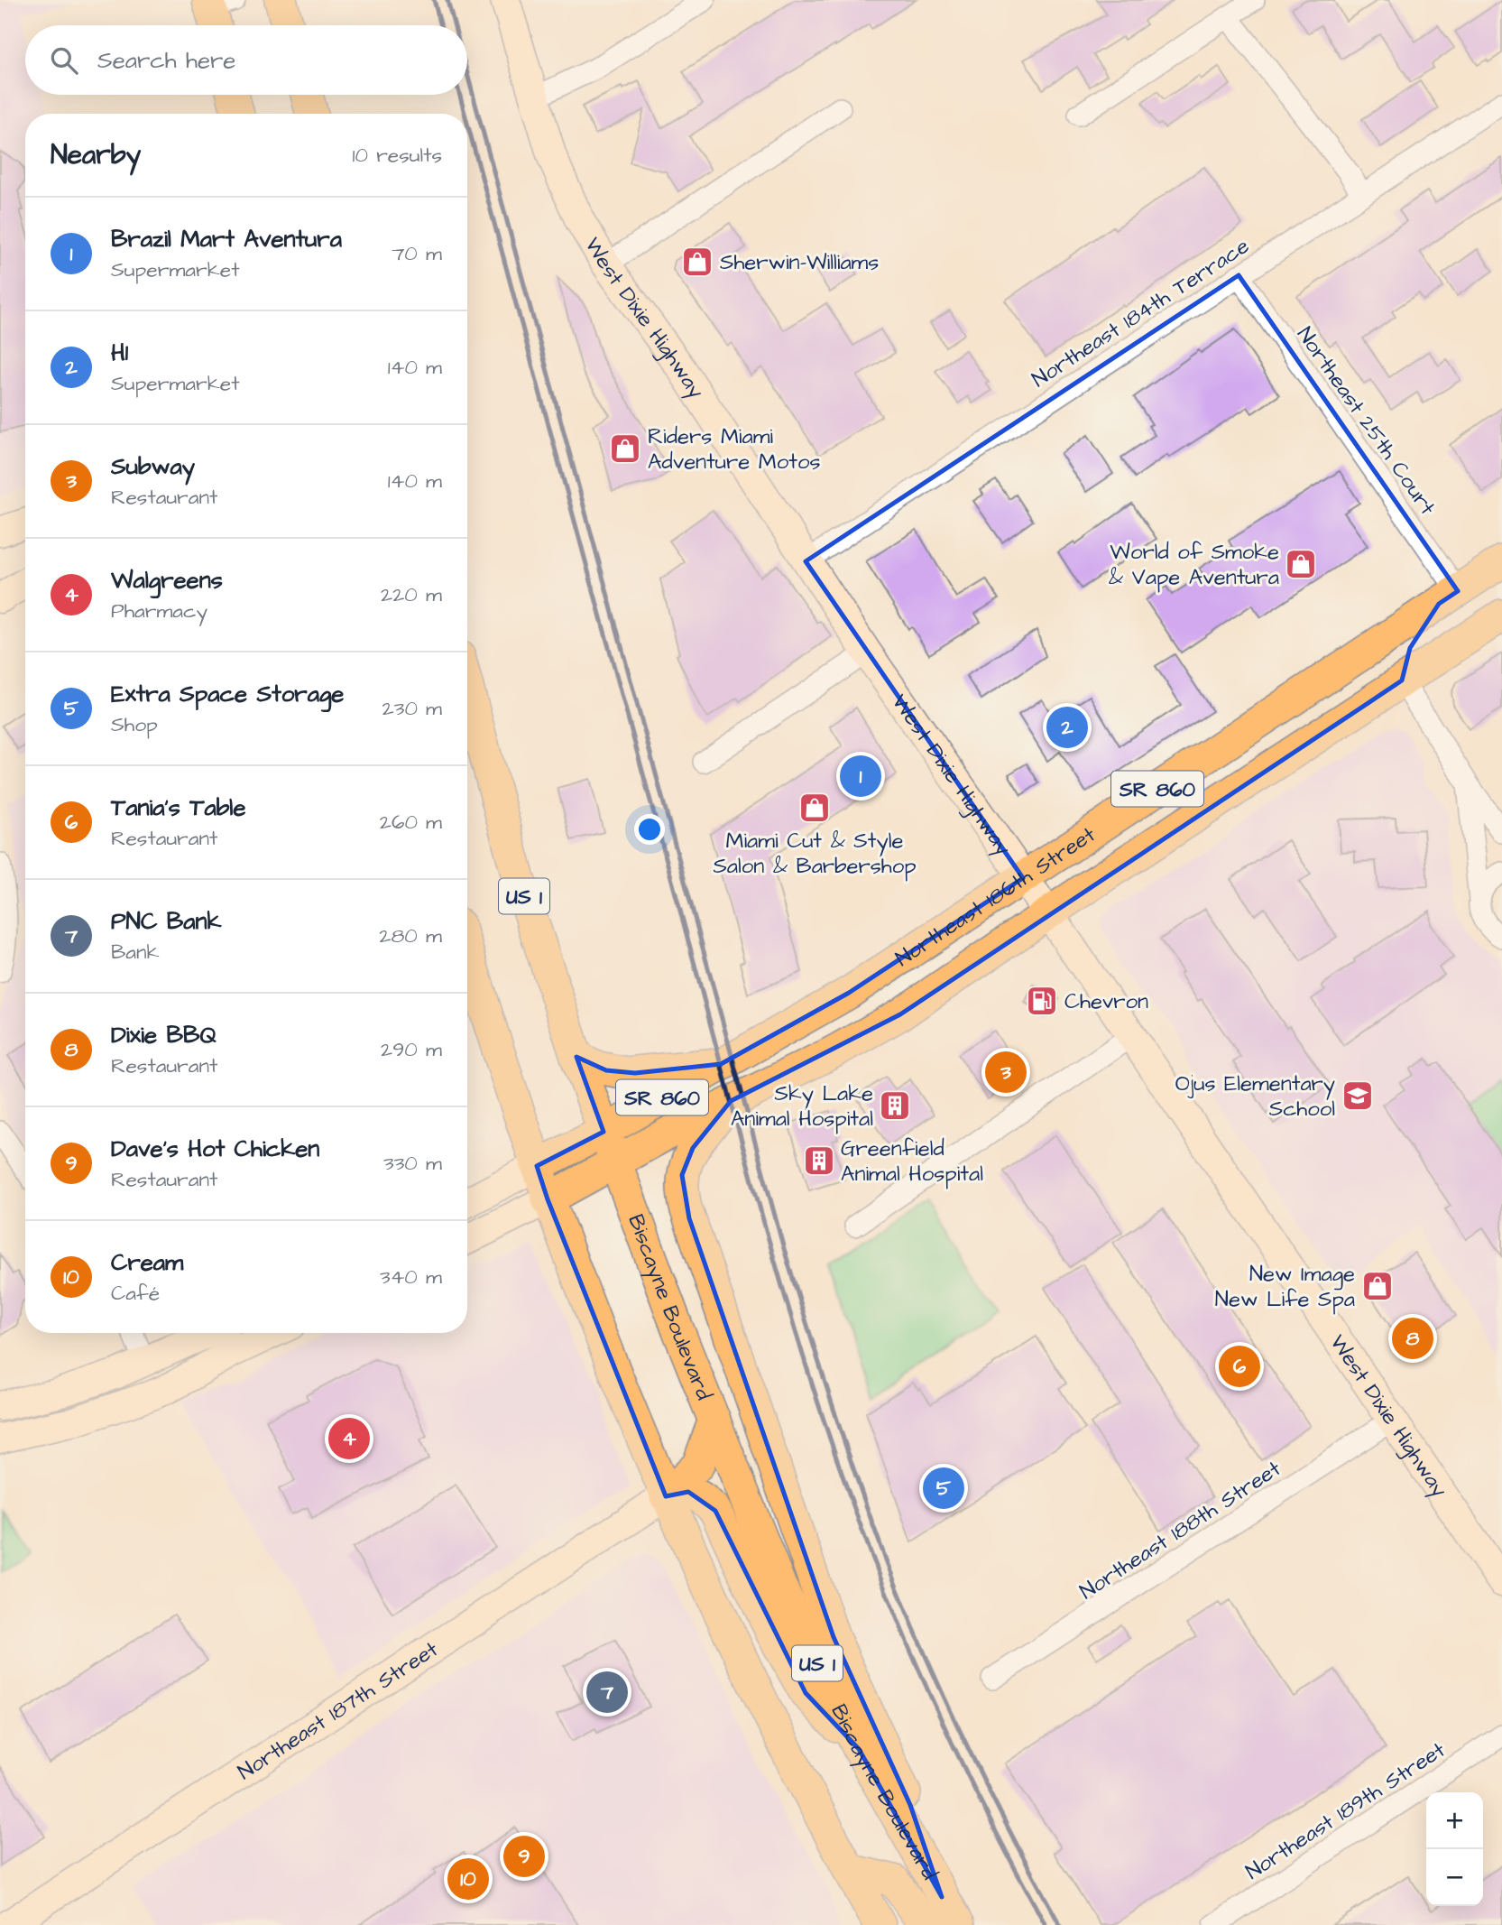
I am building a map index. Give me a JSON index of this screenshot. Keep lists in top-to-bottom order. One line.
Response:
{"streets":{"main road":["SR 860","US 1","Northeast 186th Street","Biscayne Boulevard"],"street":["Northeast 184th Terrace","West Dixie Highway","Northeast 25th Court","Northeast 188th Street","Northeast 187th Street","Northeast 189th Street"]},"crossings":[["Northeast 184th Terrace","West Dixie Highway"],["Northeast 184th Terrace","Northeast 25th Court"],["West Dixie Highway","Northeast 186th Street"],["West Dixie Highway","Northeast 188th Street"],["Northeast 25th Court","Northeast 186th Street"],["Northeast 186th Street","Biscayne Boulevard"]],"places":{"shop":["Sherwin-Williams","Riders Miami Adventure Motos","World of Smoke & Vape Aventura","Miami Cut & Style Salon & Barbershop","New Image New Life Spa"],"fuel station":["Chevron"],"school or university":["Ojus Elementary School"],"building":["Sky Lake Animal Hospital","Greenfield Animal Hospital"]},"page":{"search":"Search here","heading":["Nearby","10 results"],"list":[{"mark":"1","name":"Brazil Mart Aventura","note":"Supermarket","value":"70 m"},{"mark":"2","name":"H1","note":"Supermarket","value":"140 m"},{"mark":"3","name":"Subway","note":"Restaurant","value":"140 m"},{"mark":"4","name":"Walgreens","note":"Pharmacy","value":"220 m"},{"mark":"5","name":"Extra Space Storage","note":"Shop","value":"230 m"},{"mark":"6","name":"Tania's Table","note":"Restaurant","value":"260 m"},{"mark":"7","name":"PNC Bank","note":"Bank","value":"280 m"},{"mark":"8","name":"Dixie BBQ","note":"Restaurant","value":"290 m"},{"mark":"9","name":"Dave's Hot Chicken","note":"Restaurant","value":"330 m"},{"mark":"10","name":"Cream","note":"Café","value":"340 m"}],"pins":["2","1","3","8","6","4","5","7","9","10"],"map_buttons":["+","−"]}}
